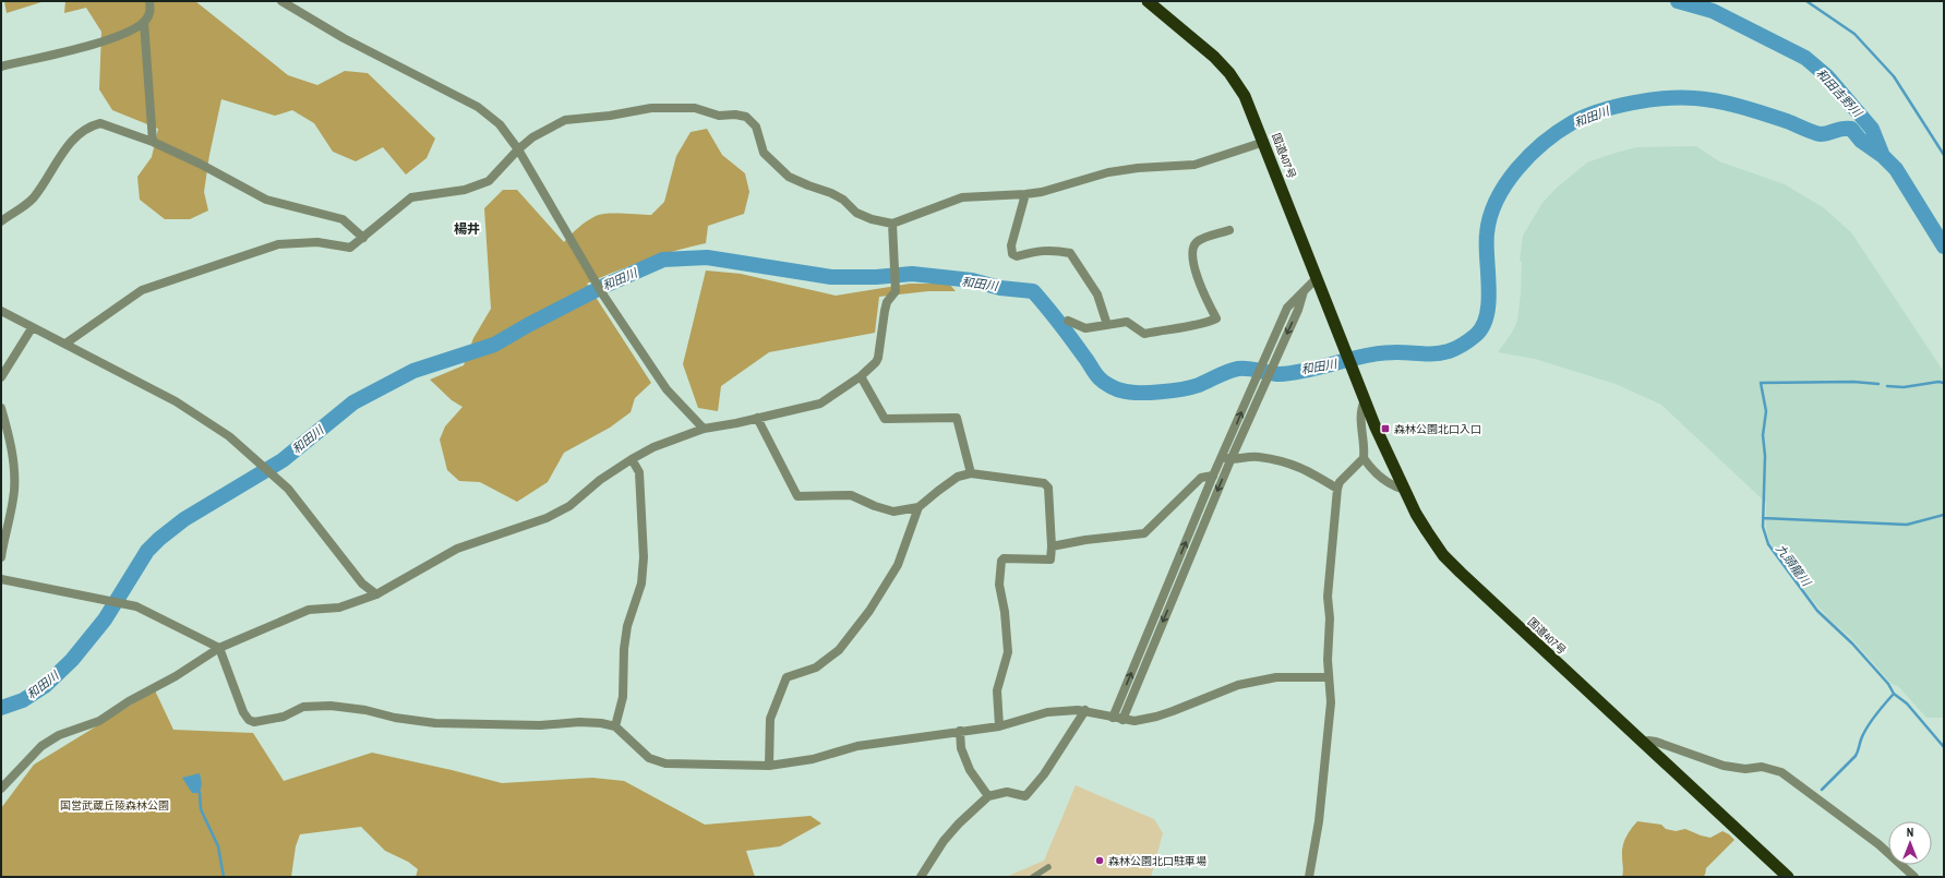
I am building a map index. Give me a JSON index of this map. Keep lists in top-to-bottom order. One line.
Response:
{"streets":{"highway":["国道407号"]},"districts":["楊井"],"water":["和田吉野川","和田川","九頭龍川"],"parks":["国営武蔵丘陵森林公園"],"places":{"transit":["森林公園北口入口"],"other":["森林公園北口駐車場"]},"north":"top"}
